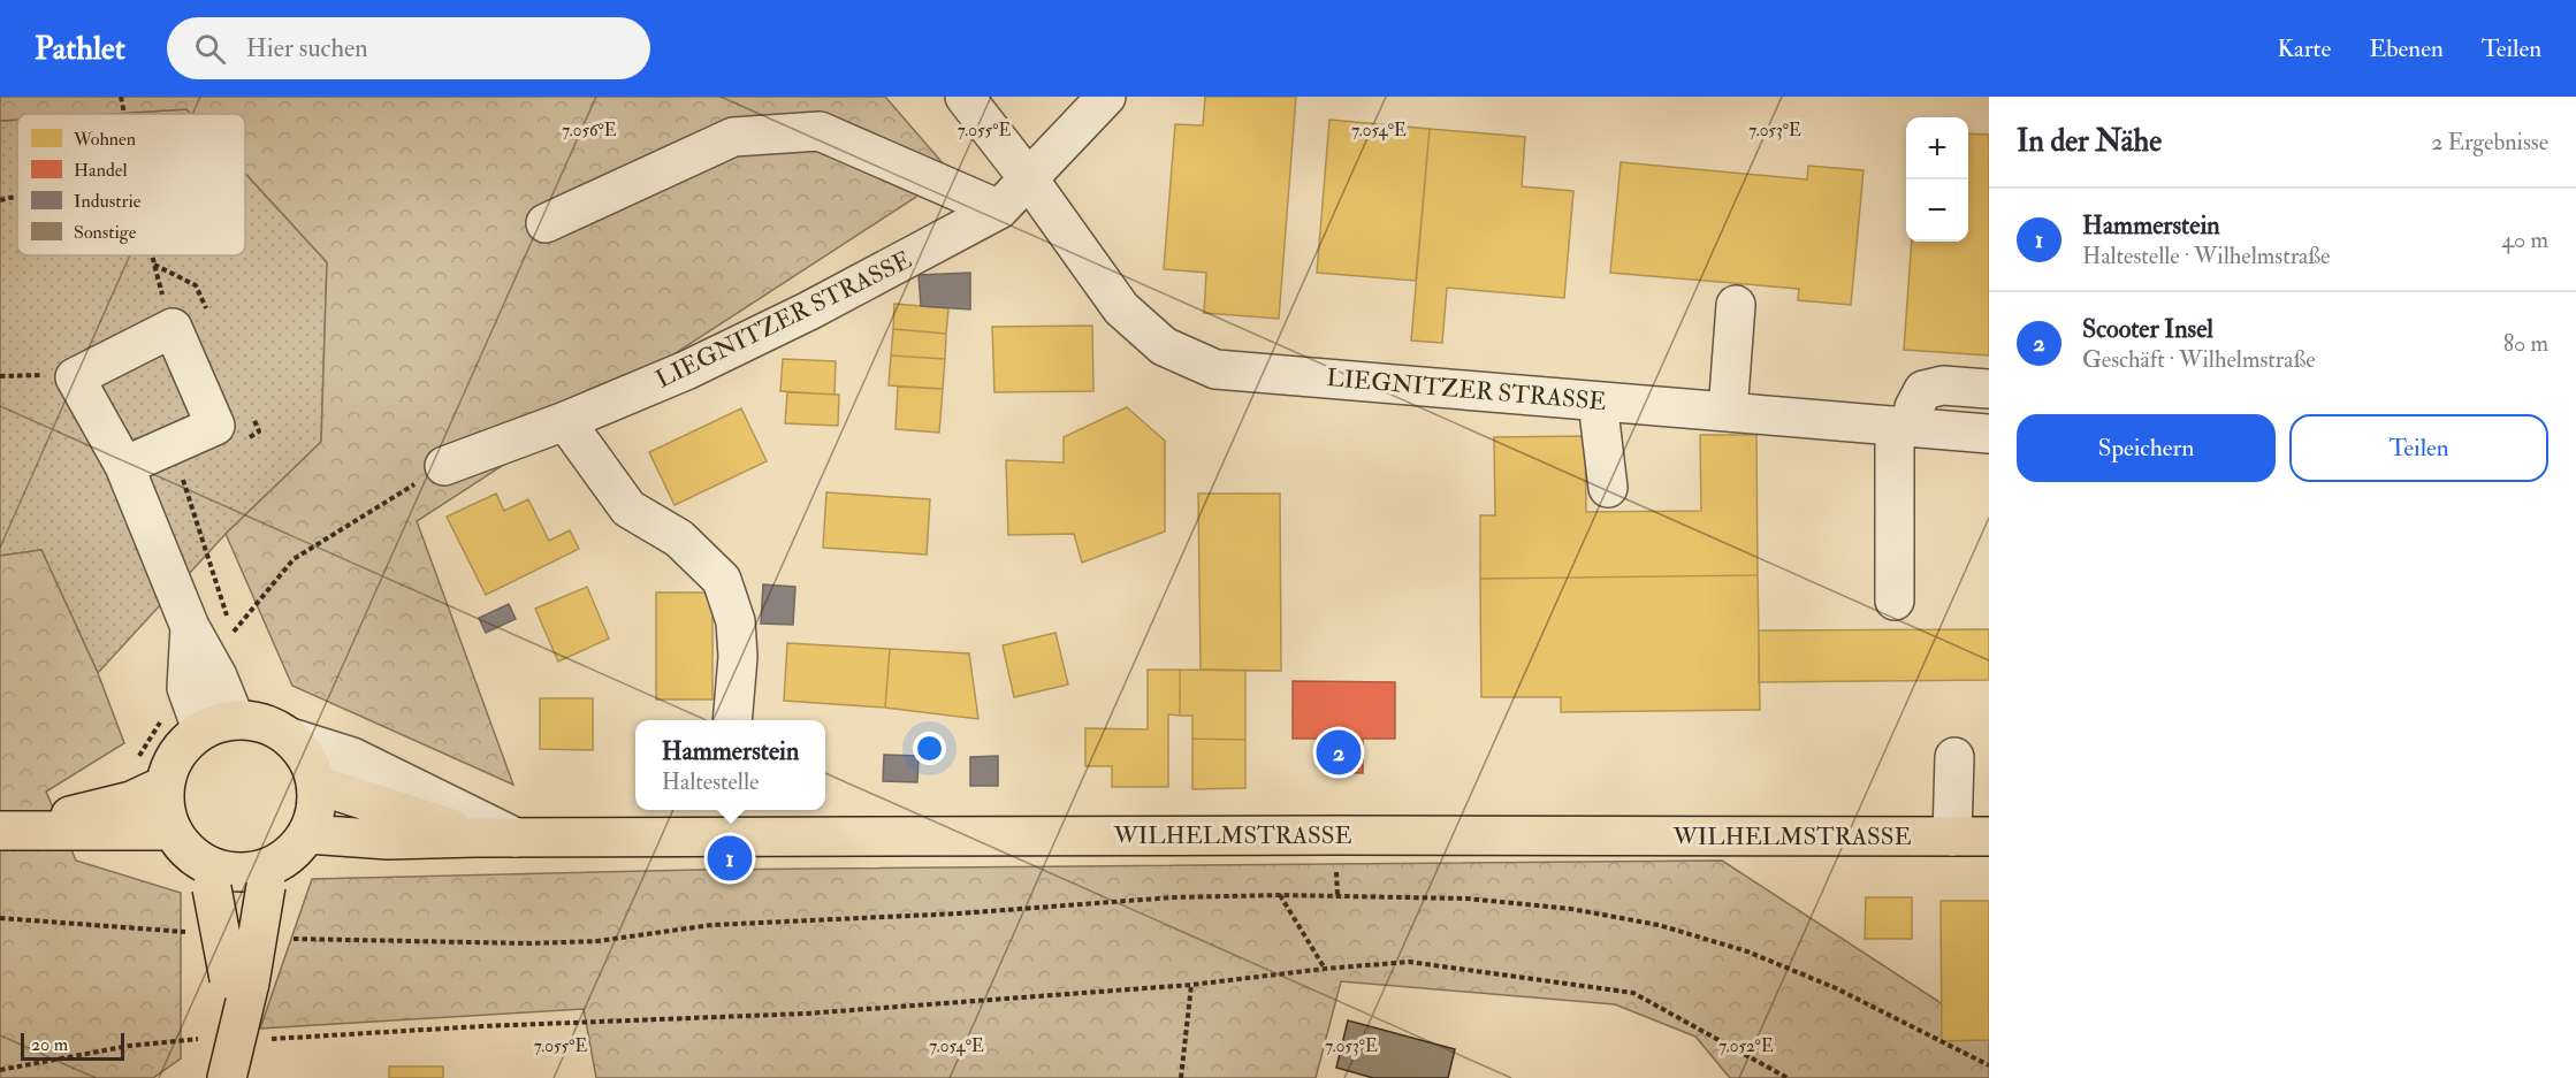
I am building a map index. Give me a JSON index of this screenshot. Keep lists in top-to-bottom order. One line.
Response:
{"streets":{"main road":["WILHELMSTRASSE"],"street":["LIEGNITZER STRASSE"]},"legend":["Wohnen","Handel","Industrie","Sonstige"],"scale_bar":"20 m","page":{"header":"Pathlet","search":"Hier suchen","nav":["Karte","Ebenen","Teilen"],"heading":["In der Nähe","2 Ergebnisse"],"map_buttons":["+","−"],"list":[{"mark":"1","name":"Hammerstein","note":"Haltestelle · Wilhelmstraße","value":"40 m"},{"mark":"2","name":"Scooter Insel","note":"Geschäft · Wilhelmstraße","value":"80 m"}],"buttons":["Speichern","Teilen"],"popup":["Hammerstein","Haltestelle"],"pins":["2","1"],"scale":"20 m"},"coordinates":["7.056°E","7.055°E","7.054°E","7.053°E","7.052°E"]}
